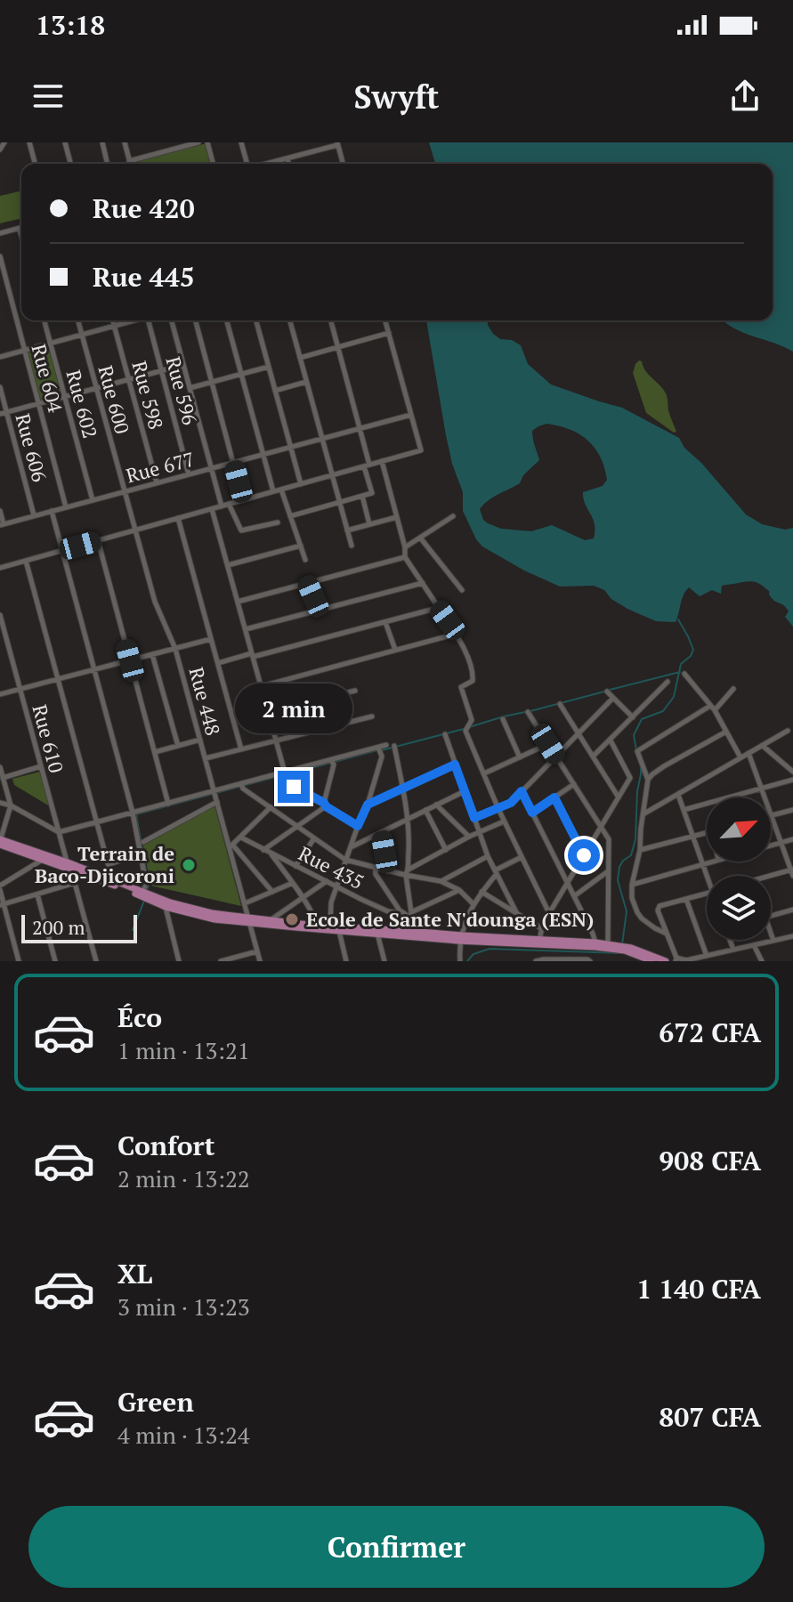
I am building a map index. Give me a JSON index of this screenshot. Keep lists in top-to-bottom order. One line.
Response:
{"streets":{"street":["Rue 604","Rue 596","Rue 598","Rue 600","Rue 602","Rue 606","Rue 677","Rue 448","Rue 610","Rue 435"]},"crossings":[["Rue 604","Rue 677"],["Rue 596","Rue 677"],["Rue 598","Rue 677"],["Rue 600","Rue 677"],["Rue 600","Rue 448"],["Rue 602","Rue 677"],["Rue 606","Rue 677"],["Rue 677","Rue 448"]],"places":["Terrain de Baco-Djicoroni","Ecole de Sante N'dounga (ESN)"],"scale_bar":"200 m","north":"top right","page":{"status":"13:18","header":"Swyft","banner":["Rue 420","Rue 445"],"bubble":"2 min","scale":"200 m","list":[{"name":"Éco","note":"1 min · 13:21","value":"672 CFA"},{"name":"Confort","note":"2 min · 13:22","value":"908 CFA"},{"name":"XL","note":"3 min · 13:23","value":"1 140 CFA"},{"name":"Green","note":"4 min · 13:24","value":"807 CFA"}],"buttons":"Confirmer"}}
